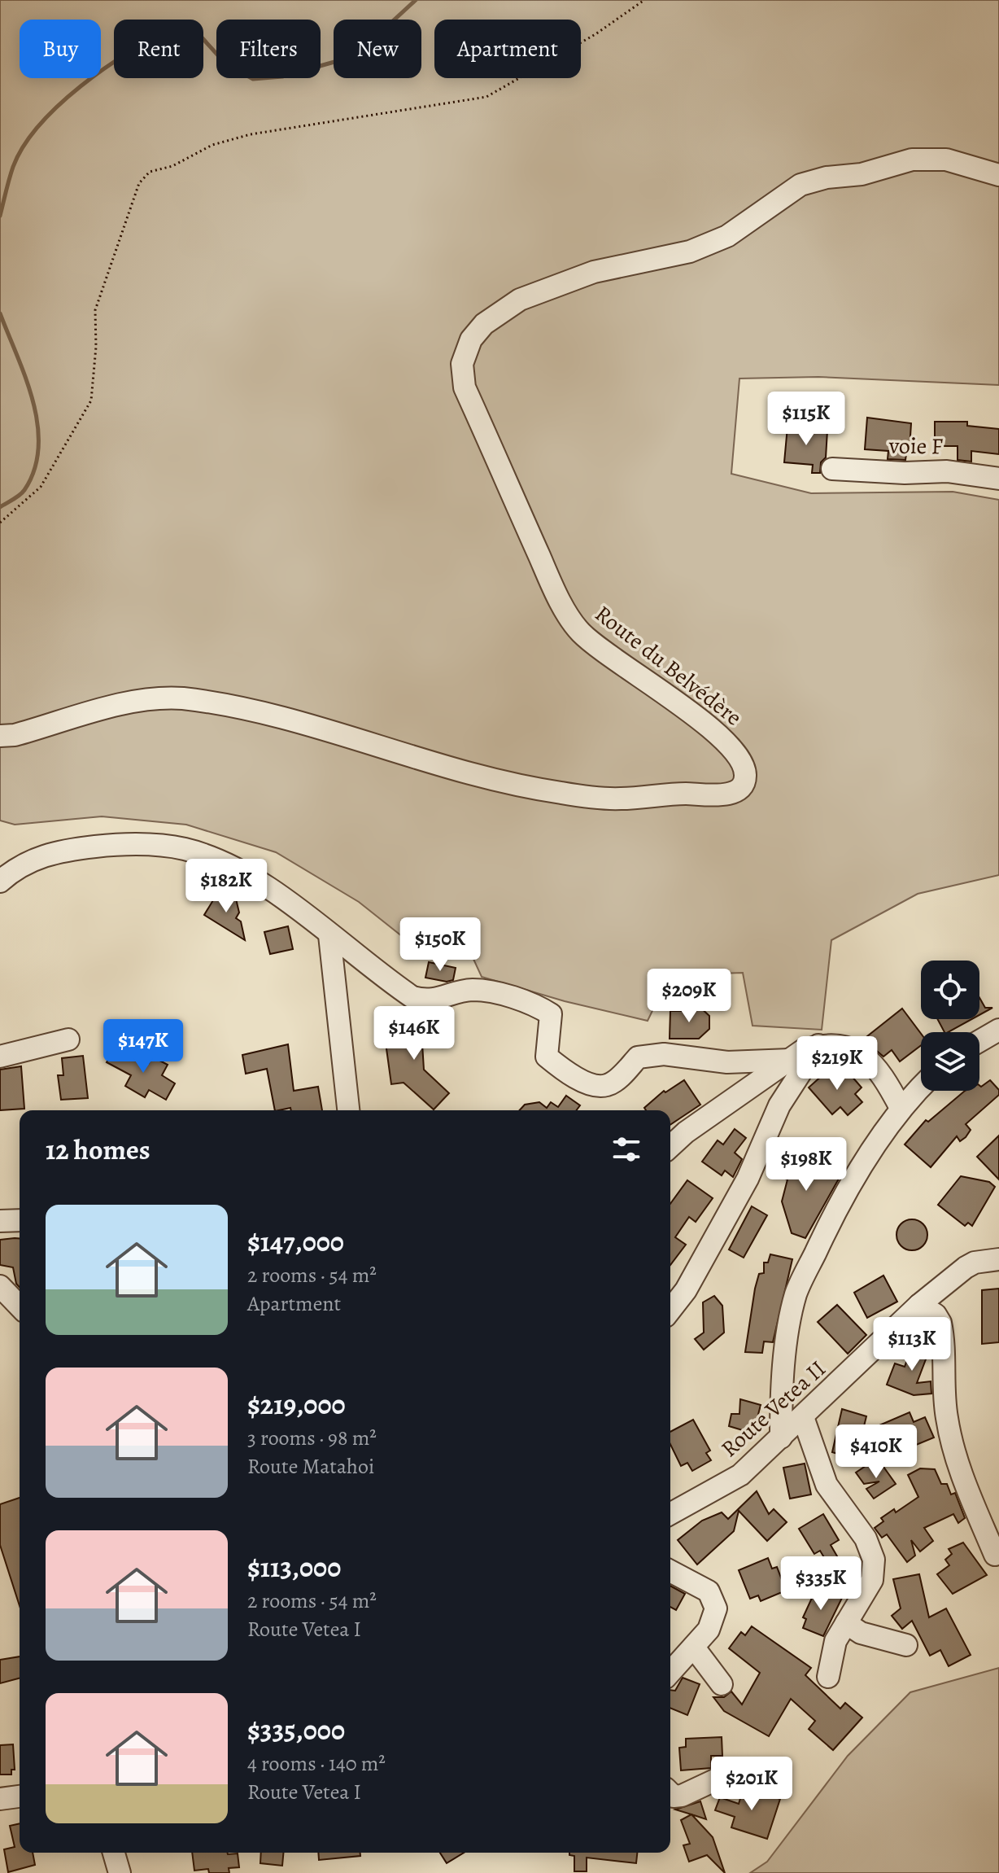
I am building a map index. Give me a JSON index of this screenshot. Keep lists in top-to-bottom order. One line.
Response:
{"streets":{"street":["voie F","Route du Belvédère","Route Vetea II"]},"page":{"chip":["Buy","Rent","Filters","New","Apartment"],"price":["$115K","$182K","$150K","$209K","$146K","$147K","$219K","$198K","$113K","$410K","$335K","$201K"],"heading":"12 homes","list":[{"name":"$147,000","note":"2 rooms · 54 m² · Apartment"},{"name":"$219,000","note":"3 rooms · 98 m² · Route Matahoi"},{"name":"$113,000","note":"2 rooms · 54 m² · Route Vetea I"},{"name":"$335,000","note":"4 rooms · 140 m² · Route Vetea I"}]}}
